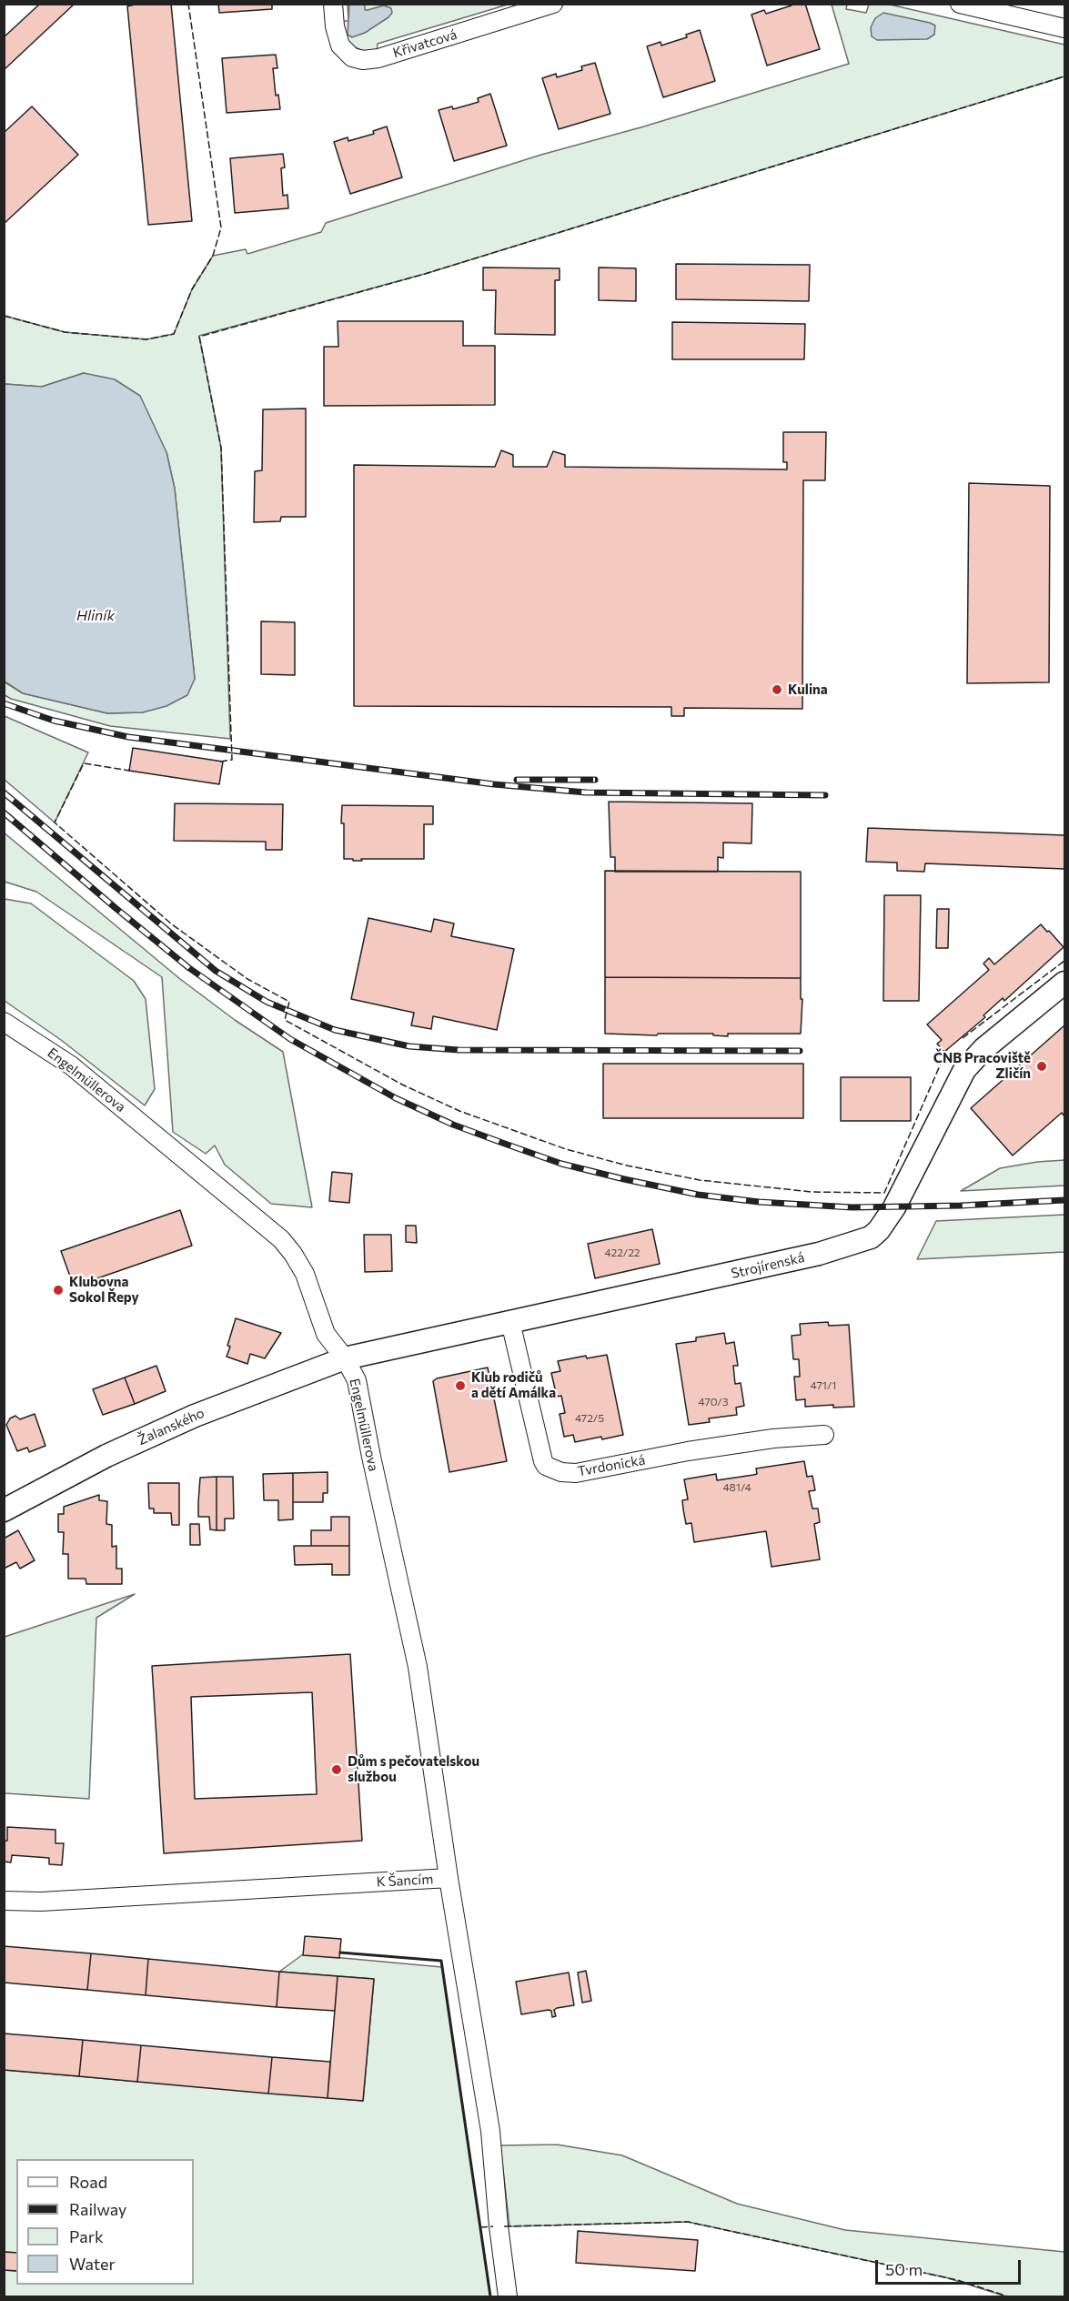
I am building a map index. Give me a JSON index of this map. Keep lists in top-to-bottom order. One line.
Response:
{"streets":{"street":["Křivatcová","Engelmüllerova","Strojírenská","Žalanského","Tvrdonická","K Šancím"]},"crossings":[["Engelmüllerova","Strojírenská"],["Engelmüllerova","Žalanského"],["Engelmüllerova","K Šancím"],["Strojírenská","Žalanského"],["Strojírenská","Tvrdonická"]],"water":["Hliník"],"places":["Kulina","ČNB Pracoviště Zličín","Klubovna Sokol Řepy","Klub rodičů a dětí Amálka","Dům s pečovatelskou službou"],"house_numbers":["422/22","471/1","470/3","472/5","481/4"],"legend":["Road","Railway","Park","Water"],"scale_bar":"50 m"}
